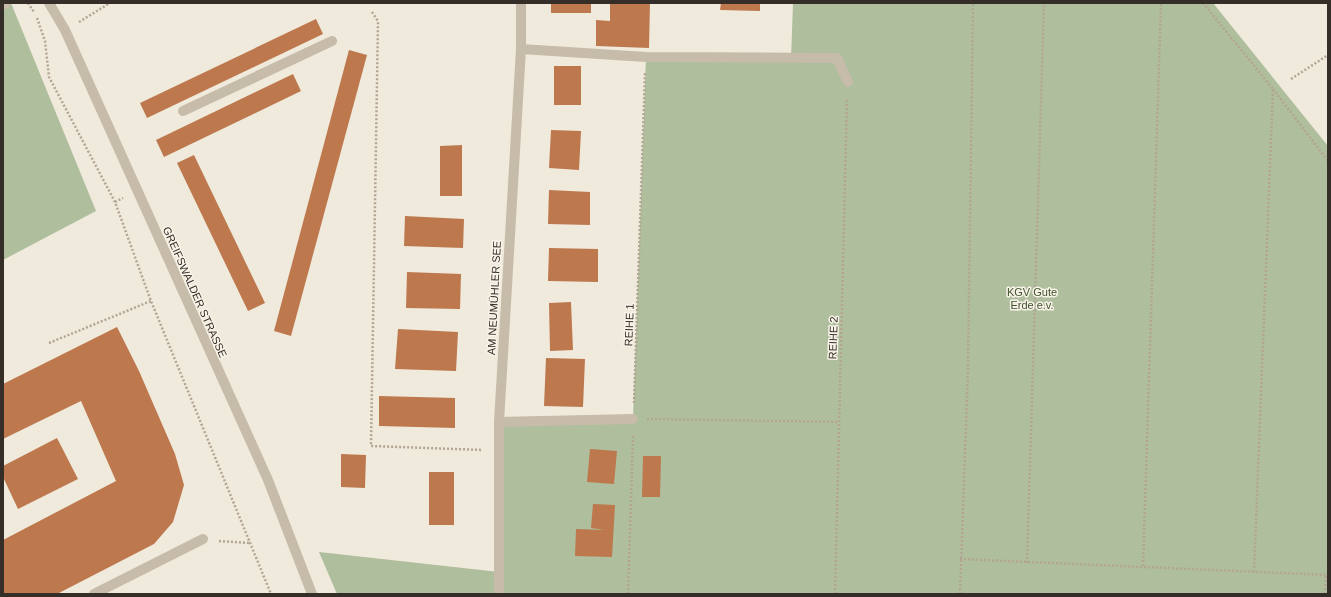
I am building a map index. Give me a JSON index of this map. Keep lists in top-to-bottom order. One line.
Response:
{"streets":{"street":["GREIFSWALDER STRASSE","AM NEUMÜHLER SEE"],"path":["REIHE 1","REIHE 2"]},"parks":["KGV Gute Erde e.v."]}
